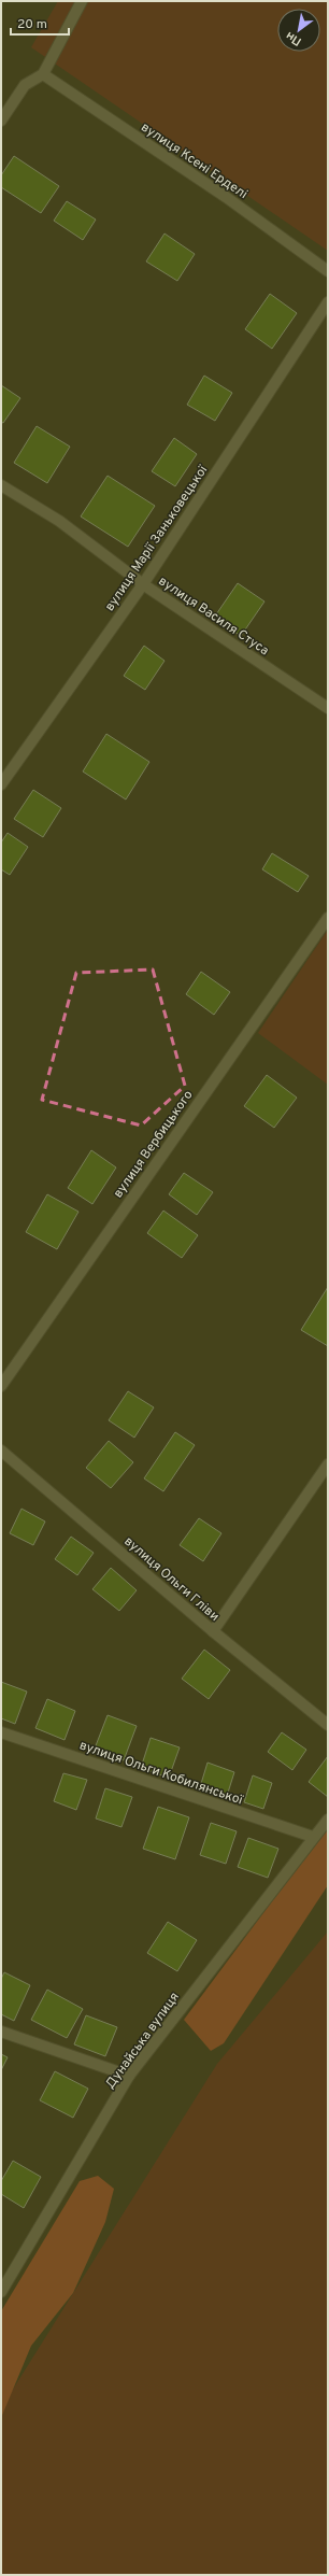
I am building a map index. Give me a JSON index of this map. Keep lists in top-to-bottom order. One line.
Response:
{"streets":{"street":["вулиця Ксені Ерделі","вулиця Марії Заньковецької","вулиця Василя Стуса","вулиця Вербицького","вулиця Ольги Гліви","вулиця Ольги Кобилянської","Дунайська вулиця"]},"crossings":[["вулиця Марії Заньковецької","вулиця Василя Стуса"],["вулиця Ольги Кобилянської","Дунайська вулиця"]],"scale_bar":"20 m","north":"bottom left"}
